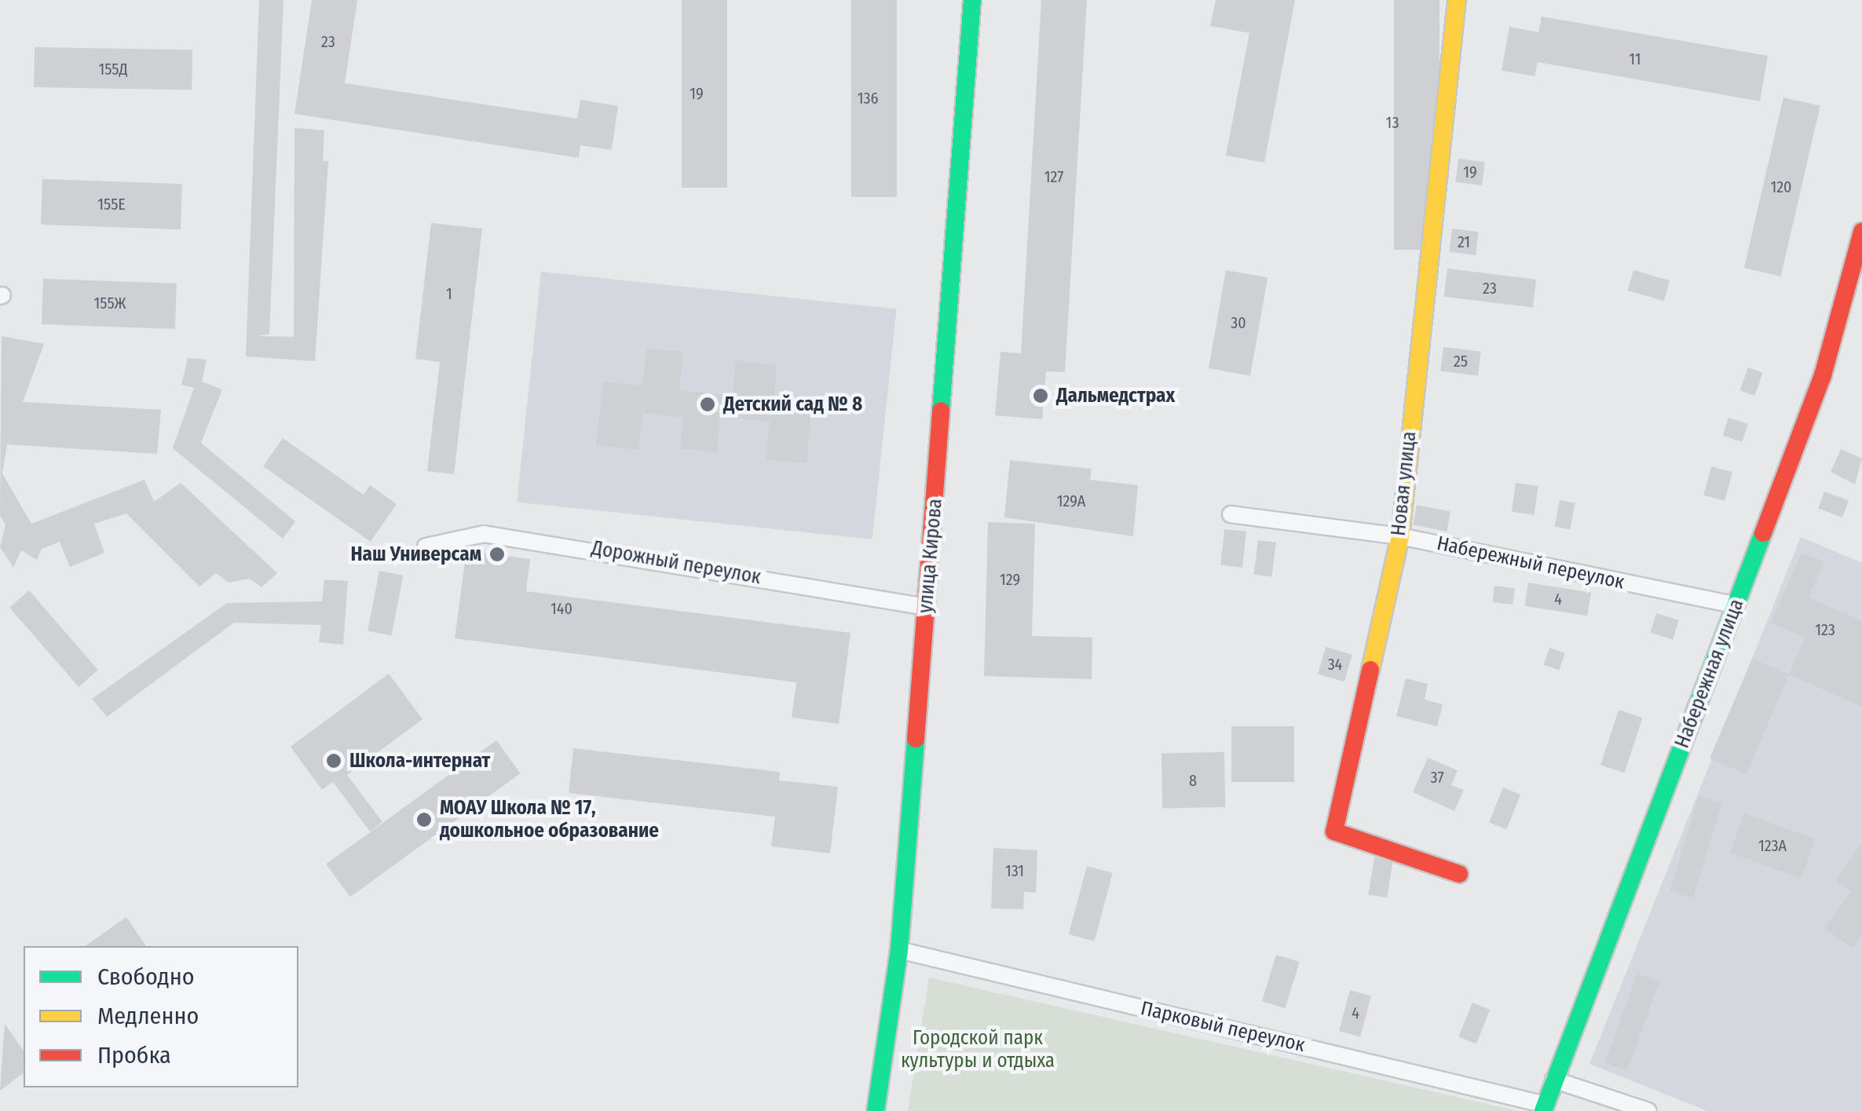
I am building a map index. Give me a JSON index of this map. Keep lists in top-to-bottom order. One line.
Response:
{"streets":{"street":["Новая улица","улица Кирова","Дорожный переулок","Набережный переулок","Набережная улица","Парковый переулок"]},"crossings":[["Новая улица","Набережный переулок"],["улица Кирова","Дорожный переулок"],["улица Кирова","Парковый переулок"],["Набережный переулок","Набережная улица"],["Набережная улица","Парковый переулок"]],"parks":["Городской парк культуры и отдыха"],"places":["Дальмедстрах","Детский сад № 8","Наш Универсам","Школа-интернат","МОАУ Школа № 17, дошкольное образование"],"house_numbers":["23","11","155Д","19","136","13","19","127","120","155Е","21","23","1","155Ж","30","25","129А","129","4","140","123","34","37","8","123А","131","4"],"legend":["Свободно","Медленно","Пробка"]}
